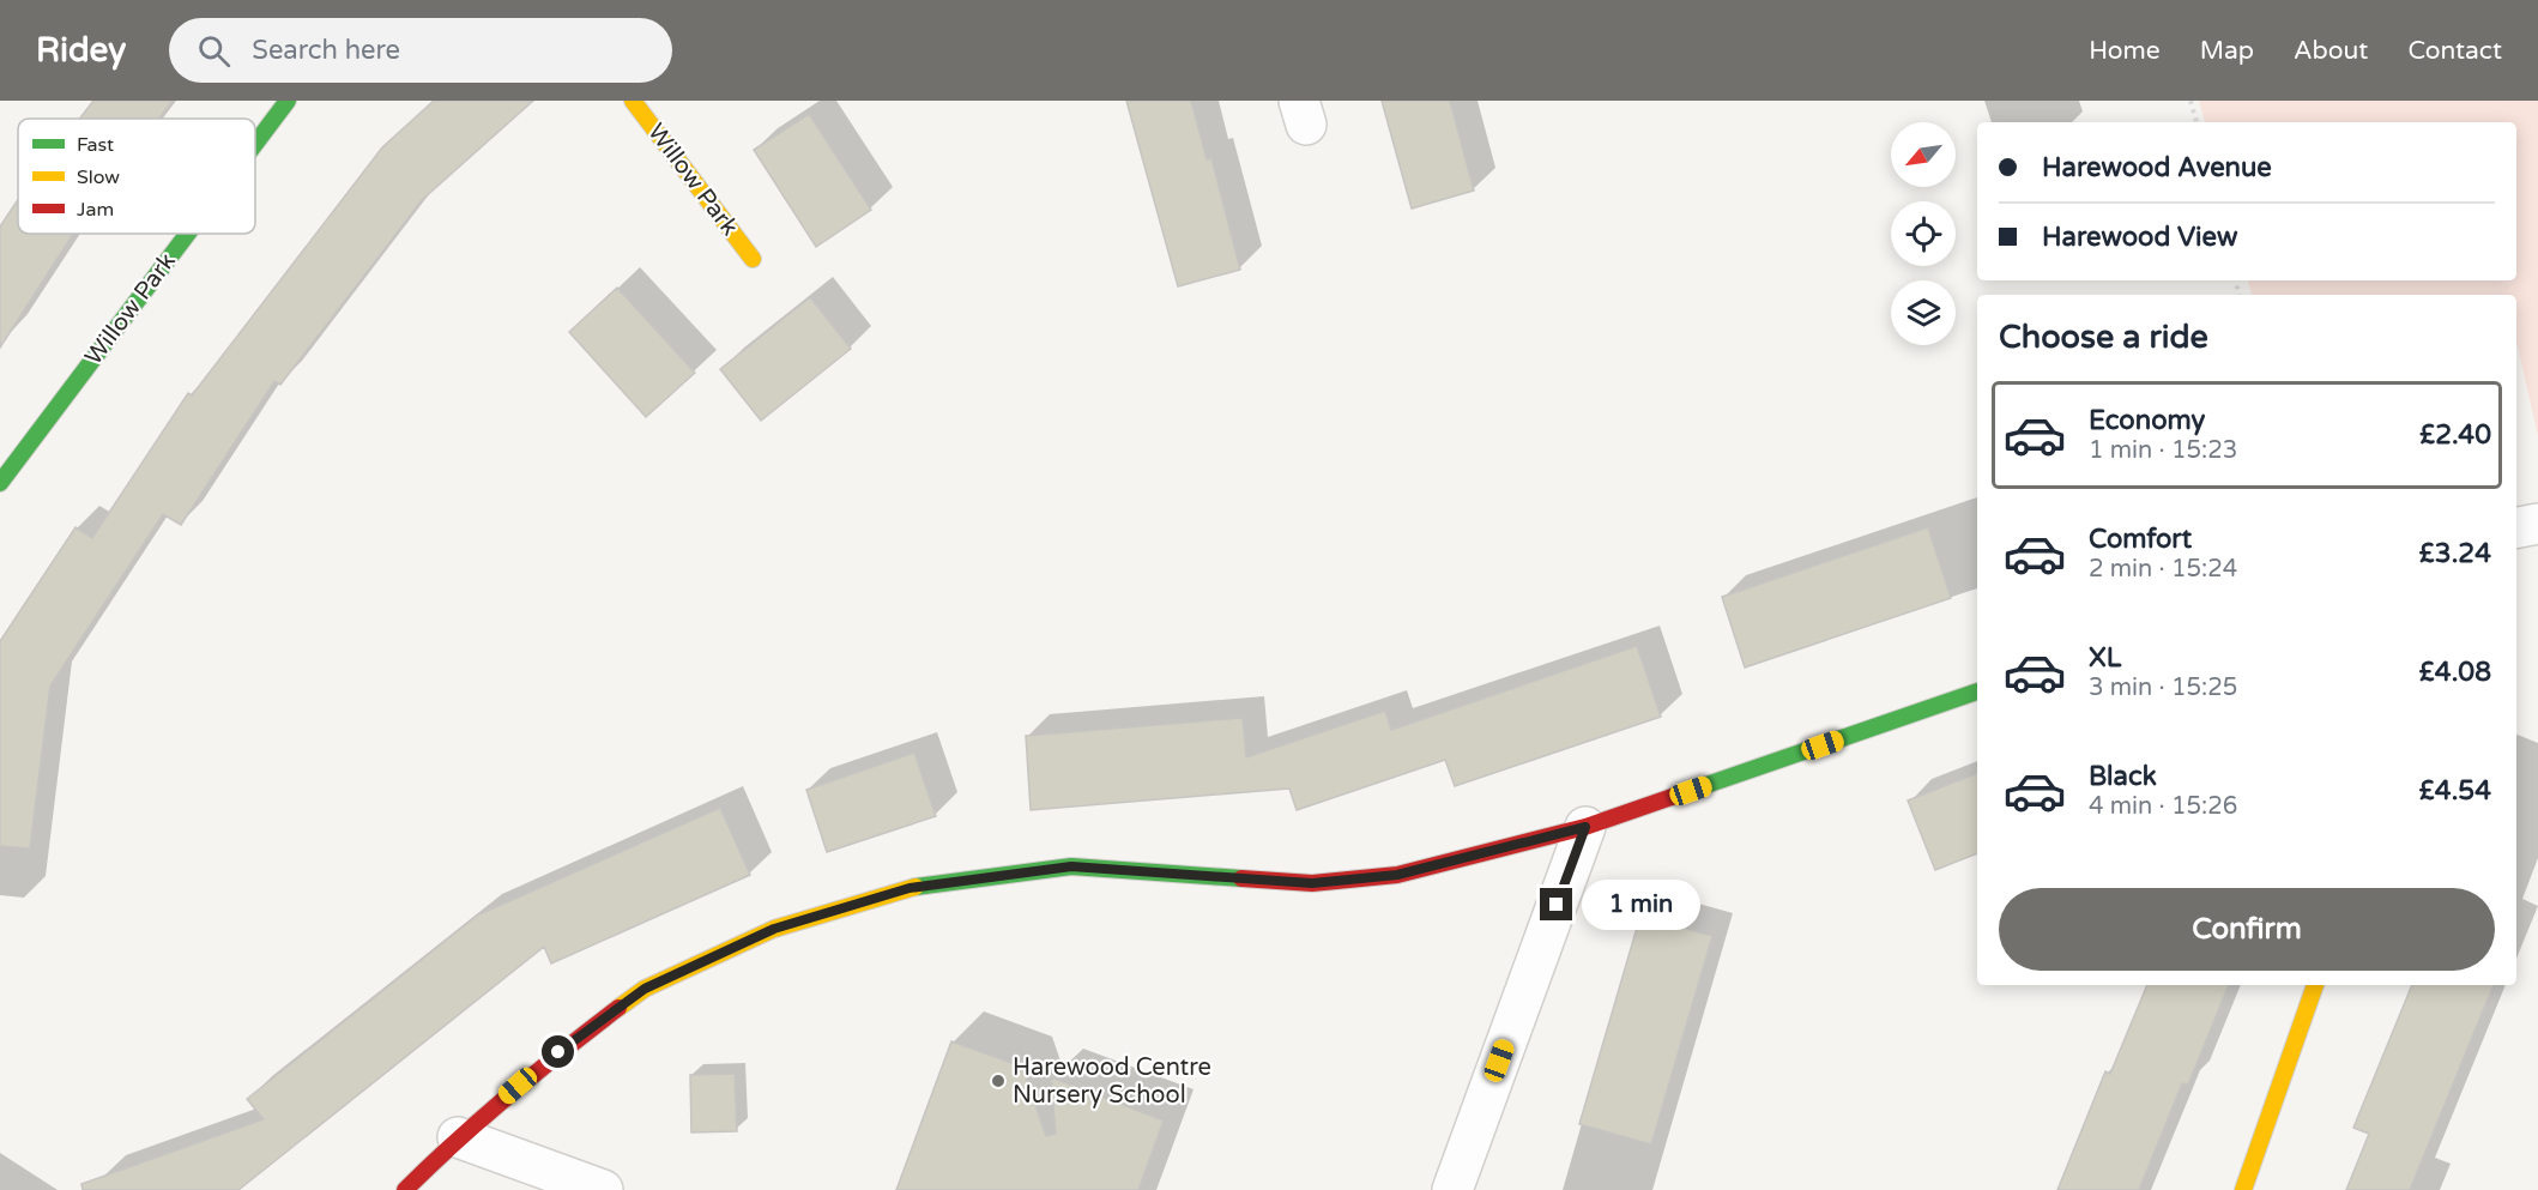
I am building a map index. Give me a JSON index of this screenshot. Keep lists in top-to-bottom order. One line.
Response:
{"streets":{"street":["Willow Park"]},"places":["Harewood Centre Nursery School"],"legend":["Fast","Slow","Jam"],"north":"bottom left","page":{"header":"Ridey","search":"Search here","nav":["Home","Map","About","Contact"],"banner":["Harewood Avenue","Harewood View"],"heading":"Choose a ride","list":[{"name":"Economy","note":"1 min · 15:23","value":"£2.40"},{"name":"Comfort","note":"2 min · 15:24","value":"£3.24"},{"name":"XL","note":"3 min · 15:25","value":"£4.08"},{"name":"Black","note":"4 min · 15:26","value":"£4.54"}],"buttons":"Confirm","bubble":"1 min"}}
